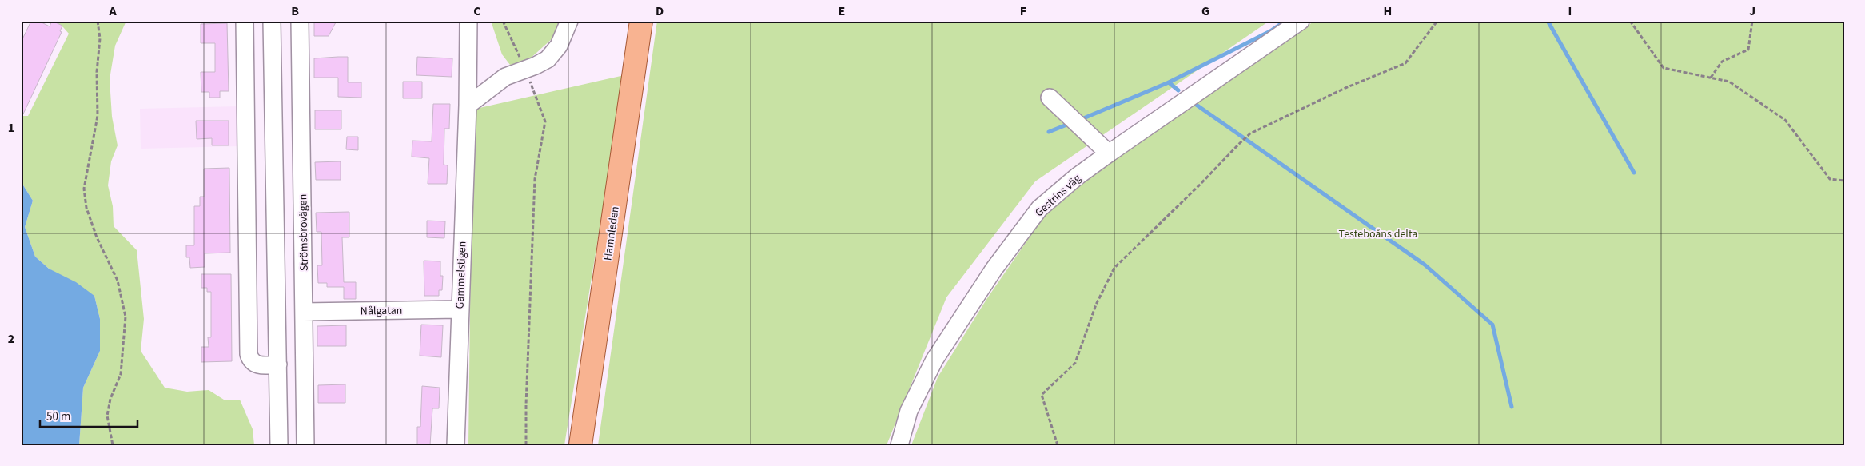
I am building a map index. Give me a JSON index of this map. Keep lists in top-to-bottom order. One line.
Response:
{"streets":{"main road":["Hamnleden"],"street":["Gestrins väg","Strömsbrovägen","Gammelstigen","Nålgatan"]},"crossings":[["Strömsbrovägen","Nålgatan"],["Gammelstigen","Nålgatan"]],"parks":["Testeboåns delta"],"scale_bar":"50 m","grid":{"columns":["A","B","C","D","E","F","G","H","I","J"],"rows":["1","2"]}}
